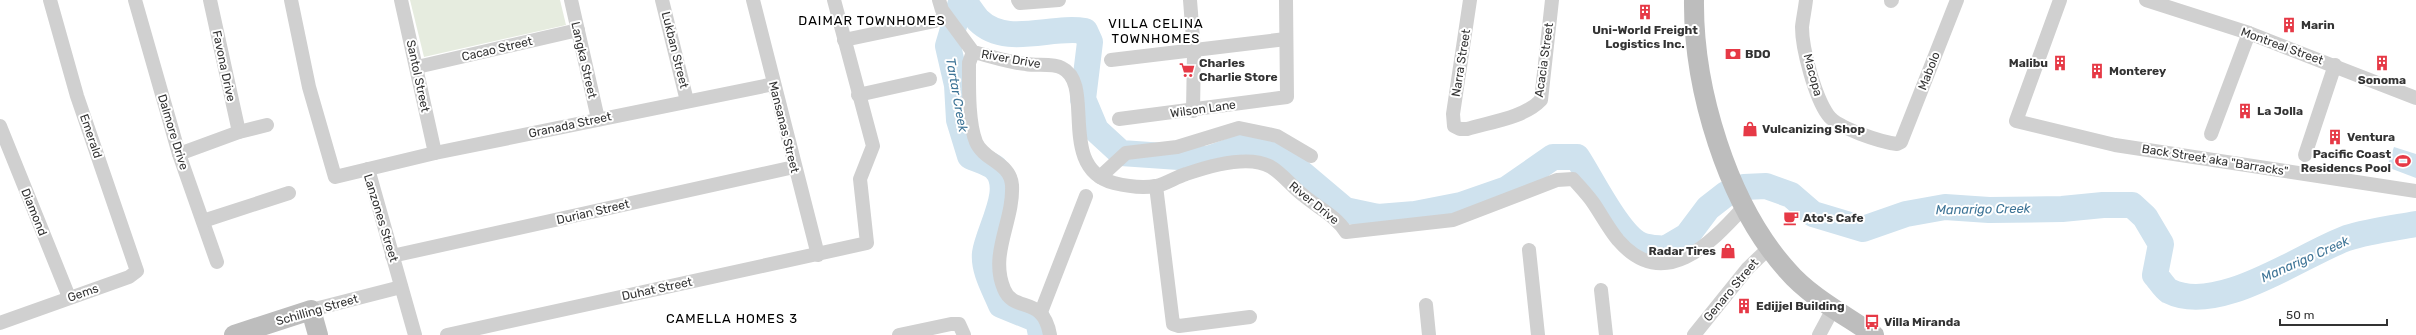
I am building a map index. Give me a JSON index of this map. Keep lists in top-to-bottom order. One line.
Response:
{"streets":{"main road":["Schilling Street"],"street":["Montreal Street","Cacao Street","Lukban Street","River Drive","Langka Street","Acacia Street","Narra Street","Favona Drive","Mabolo","Macopa","Santol Street","Wilson Lane","Granada Street","Mansanas Street","Dalmore Drive","Emerald","Back Street aka \"Barracks\"","Diamond","Durian Street","Lanzones Street","Duhat Street","Genaro Street","Gems"]},"crossings":[["Cacao Street","Langka Street"],["Cacao Street","Santol Street"],["Lukban Street","Granada Street"],["Langka Street","Granada Street"],["Acacia Street","Narra Street"],["Mabolo","Macopa"],["Santol Street","Granada Street"],["Granada Street","Mansanas Street"],["Granada Street","Lanzones Street"],["Mansanas Street","Durian Street"],["Mansanas Street","Duhat Street"],["Emerald","Gems"],["Diamond","Gems"],["Durian Street","Lanzones Street"],["Lanzones Street","Schilling Street"]],"districts":["DAIMAR TOWNHOMES","VILLA CELINA TOWNHOMES","CAMELLA HOMES 3"],"water":["Tartar Creek","Manarigo Creek"],"places":{"building":["Uni-World Freight Logistics Inc.","Marin","Malibu","Sonoma","Monterey","La Jolla","Ventura","Edijjel Building"],"bank":["BDO"],"supermarket":["Charles Charlie Store"],"shop":["Vulcanizing Shop","Radar Tires"],"sports":["Pacific Coast Residencs Pool"],"cafe":["Ato's Cafe"],"bus stop":["Villa Miranda"]},"scale_bar":"50 m"}
